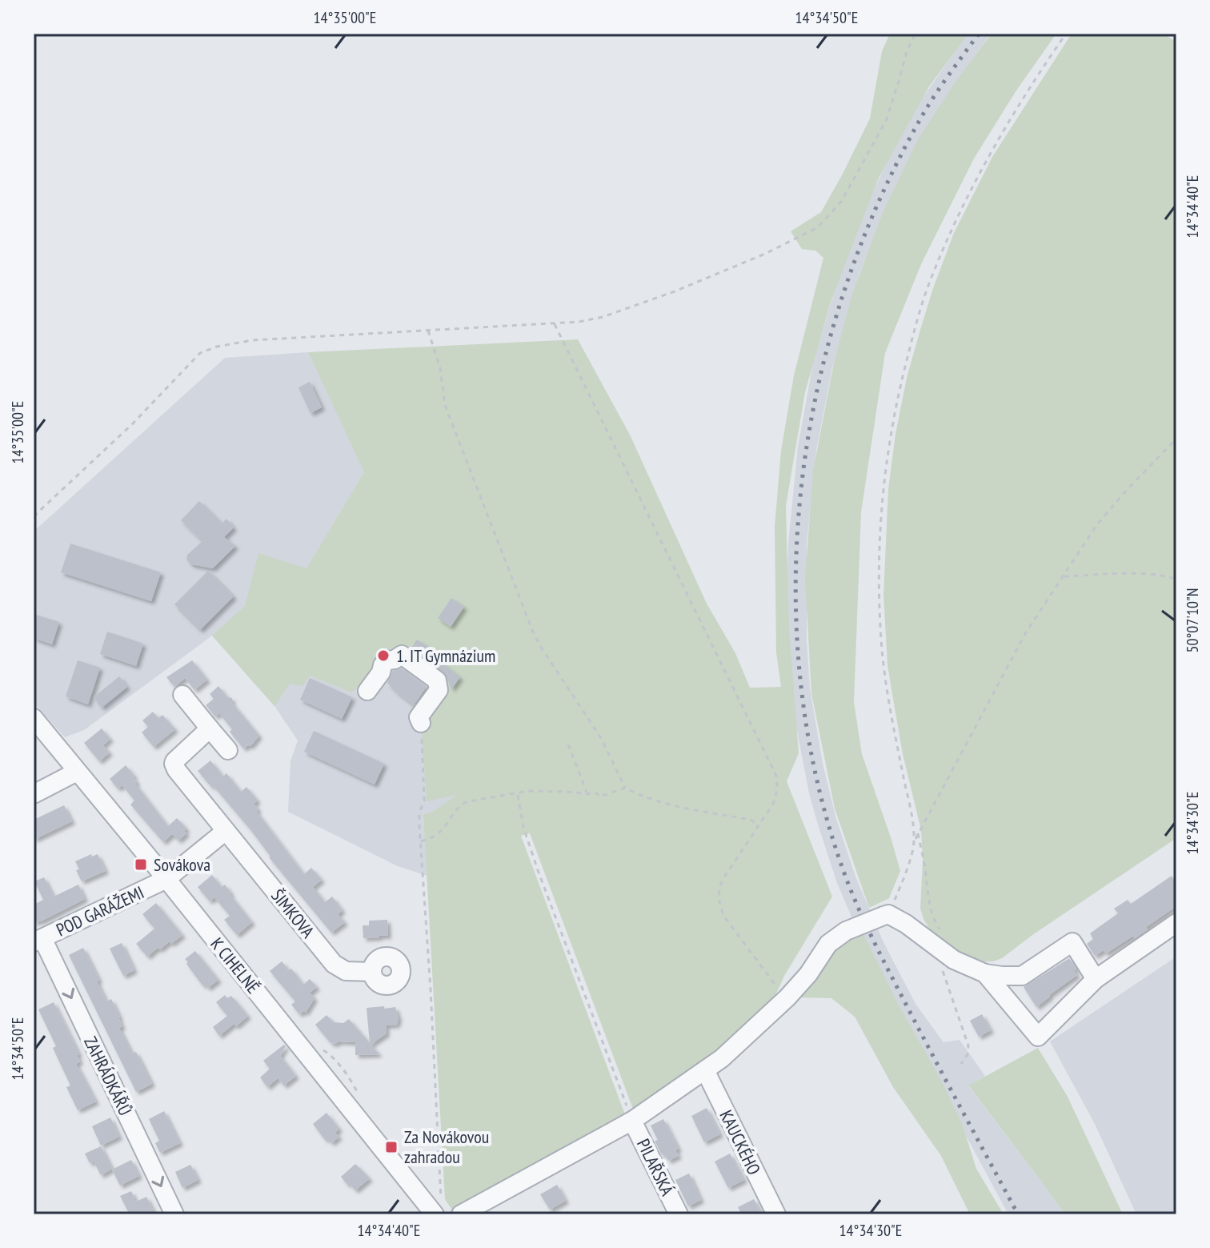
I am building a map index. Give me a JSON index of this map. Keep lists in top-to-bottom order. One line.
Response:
{"streets":{"street":["POD GARÁŽEMI","ŠIMKOVA","K CIHELNĚ","ZAHRÁDKÁŘŮ","KAUCKÉHO","PILAŘSKÁ"]},"crossings":[["POD GARÁŽEMI","K CIHELNĚ"],["POD GARÁŽEMI","ZAHRÁDKÁŘŮ"]],"one_way":["ZAHRÁDKÁŘŮ"],"places":{"other":["1. IT Gymnázium"],"transit":["Sovákova","Za Novákovou zahradou"]},"coordinates":["14°35'00\"E","14°34'50\"E","14°34'40\"E","50°07'10\"N","14°34'30\"E"]}
